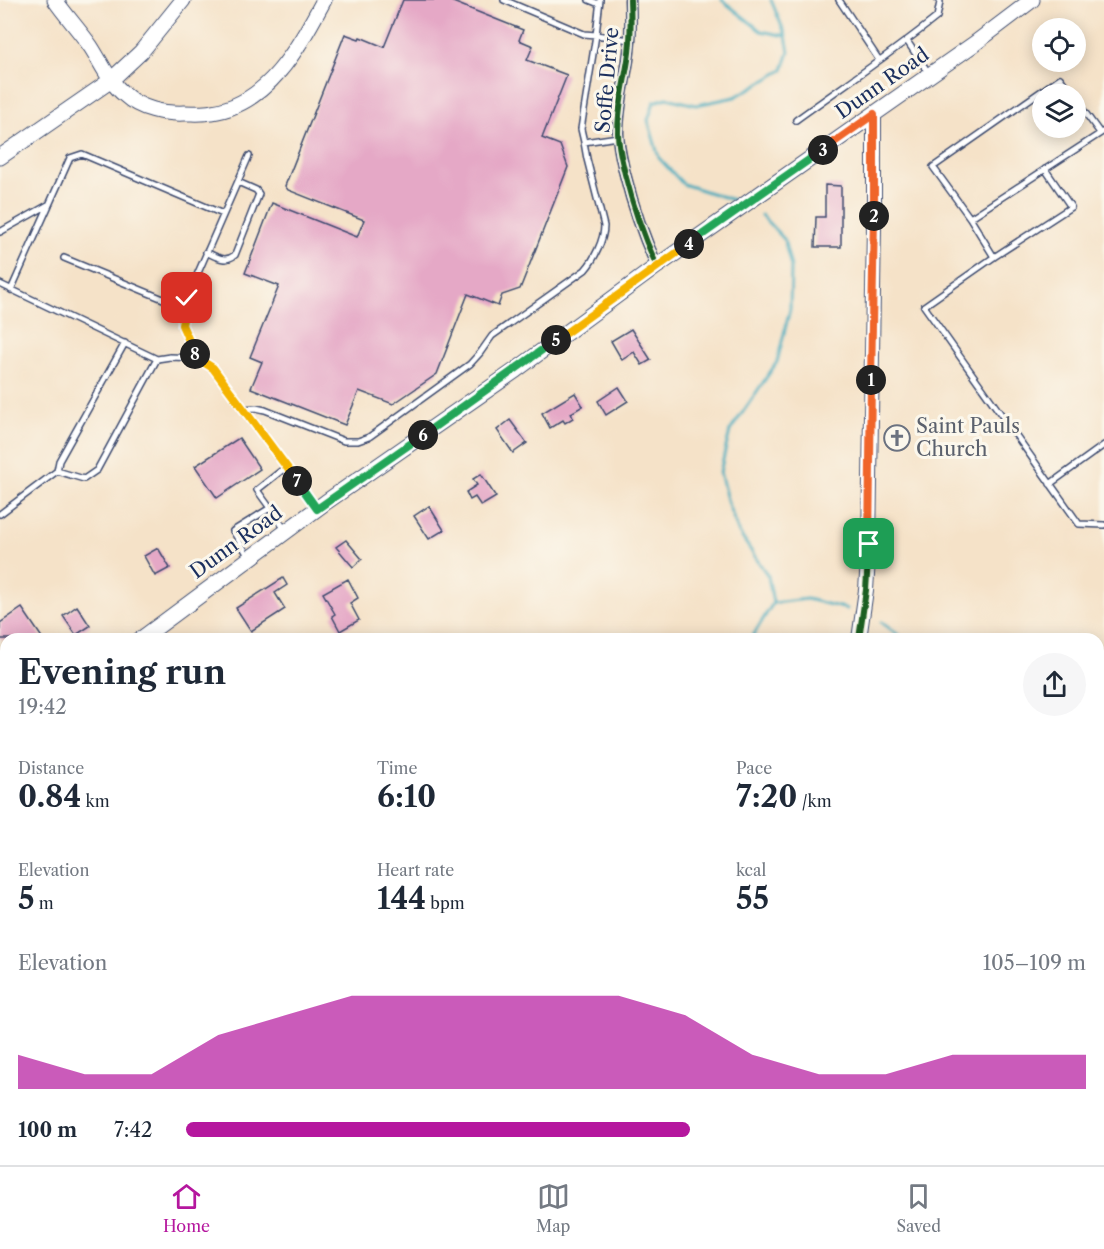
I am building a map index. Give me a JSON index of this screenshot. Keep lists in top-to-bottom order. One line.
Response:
{"streets":{"main road":["Dunn Road"],"street":["Soffe Drive"]},"crossings":[["Soffe Drive","Dunn Road"]],"places":{"church":["Saint Pauls Church"]},"page":{"pins":["3","2","4","5","8","1","6","7"],"heading":["Evening run","19:42"],"stats":[["Distance","0.84 km"],["Time","6:10"],["Pace","7:20 /km"],["Elevation","5 m"],["Heart rate","144 bpm"],["kcal","55"]],"chart":["Elevation","105–109 m"],"list":[{"name":"100 m","note":"7:42"}],"tabs":["Home","Map","Saved"]}}
